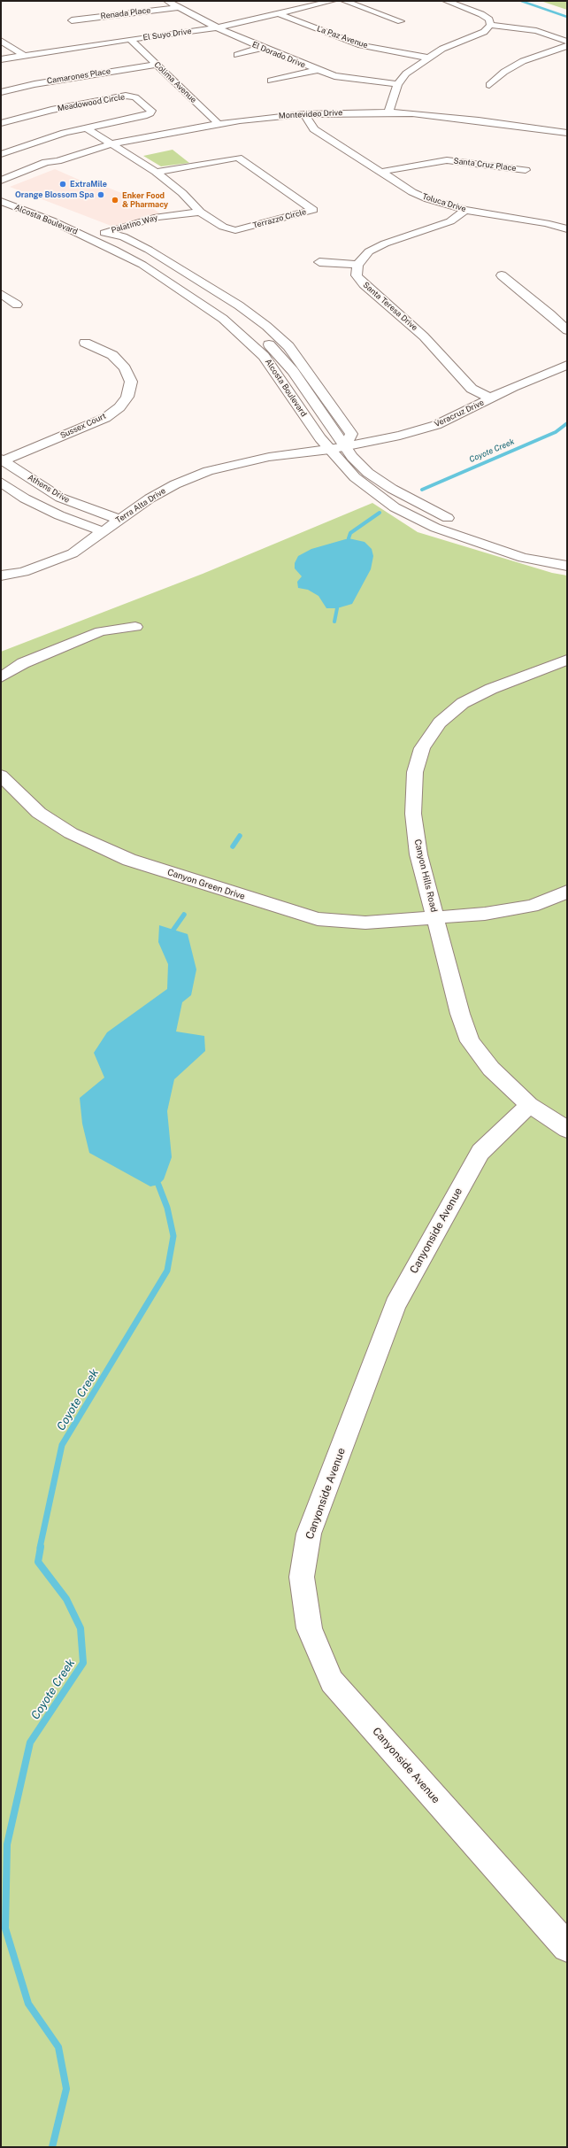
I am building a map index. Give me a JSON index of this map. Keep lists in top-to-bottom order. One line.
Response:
{"streets":{"street":["Renada Place","El Suyo Drive","La Paz Avenue","El Dorado Drive","Camarones Place","Colima Avenue","Meadowood Circle","Montevideo Drive","Santa Cruz Place","Toluca Drive","Terrazzo Circle","Alcosta Boulevard","Palatino Way","Santa Teresa Drive","Veracruz Drive","Sussex Court","Athens Drive","Terra Alta Drive","Canyon Hills Road","Canyon Green Drive","Canyonside Avenue"]},"crossings":[["Renada Place","El Dorado Drive"],["El Suyo Drive","La Paz Avenue"],["El Suyo Drive","El Dorado Drive"],["El Suyo Drive","Colima Avenue"],["Camarones Place","Colima Avenue"],["Colima Avenue","Montevideo Drive"],["Montevideo Drive","Toluca Drive"],["Montevideo Drive","Terrazzo Circle"],["Santa Cruz Place","Toluca Drive"],["Terrazzo Circle","Palatino Way"],["Alcosta Boulevard","Palatino Way"],["Alcosta Boulevard","Veracruz Drive"],["Alcosta Boulevard","Terra Alta Drive"],["Santa Teresa Drive","Veracruz Drive"],["Veracruz Drive","Terra Alta Drive"],["Sussex Court","Athens Drive"],["Athens Drive","Terra Alta Drive"],["Canyon Hills Road","Canyon Green Drive"],["Canyon Hills Road","Canyonside Avenue"]],"water":["Coyote Creek"],"places":["ExtraMile","Orange Blossom Spa","Enker Food & Pharmacy"]}
